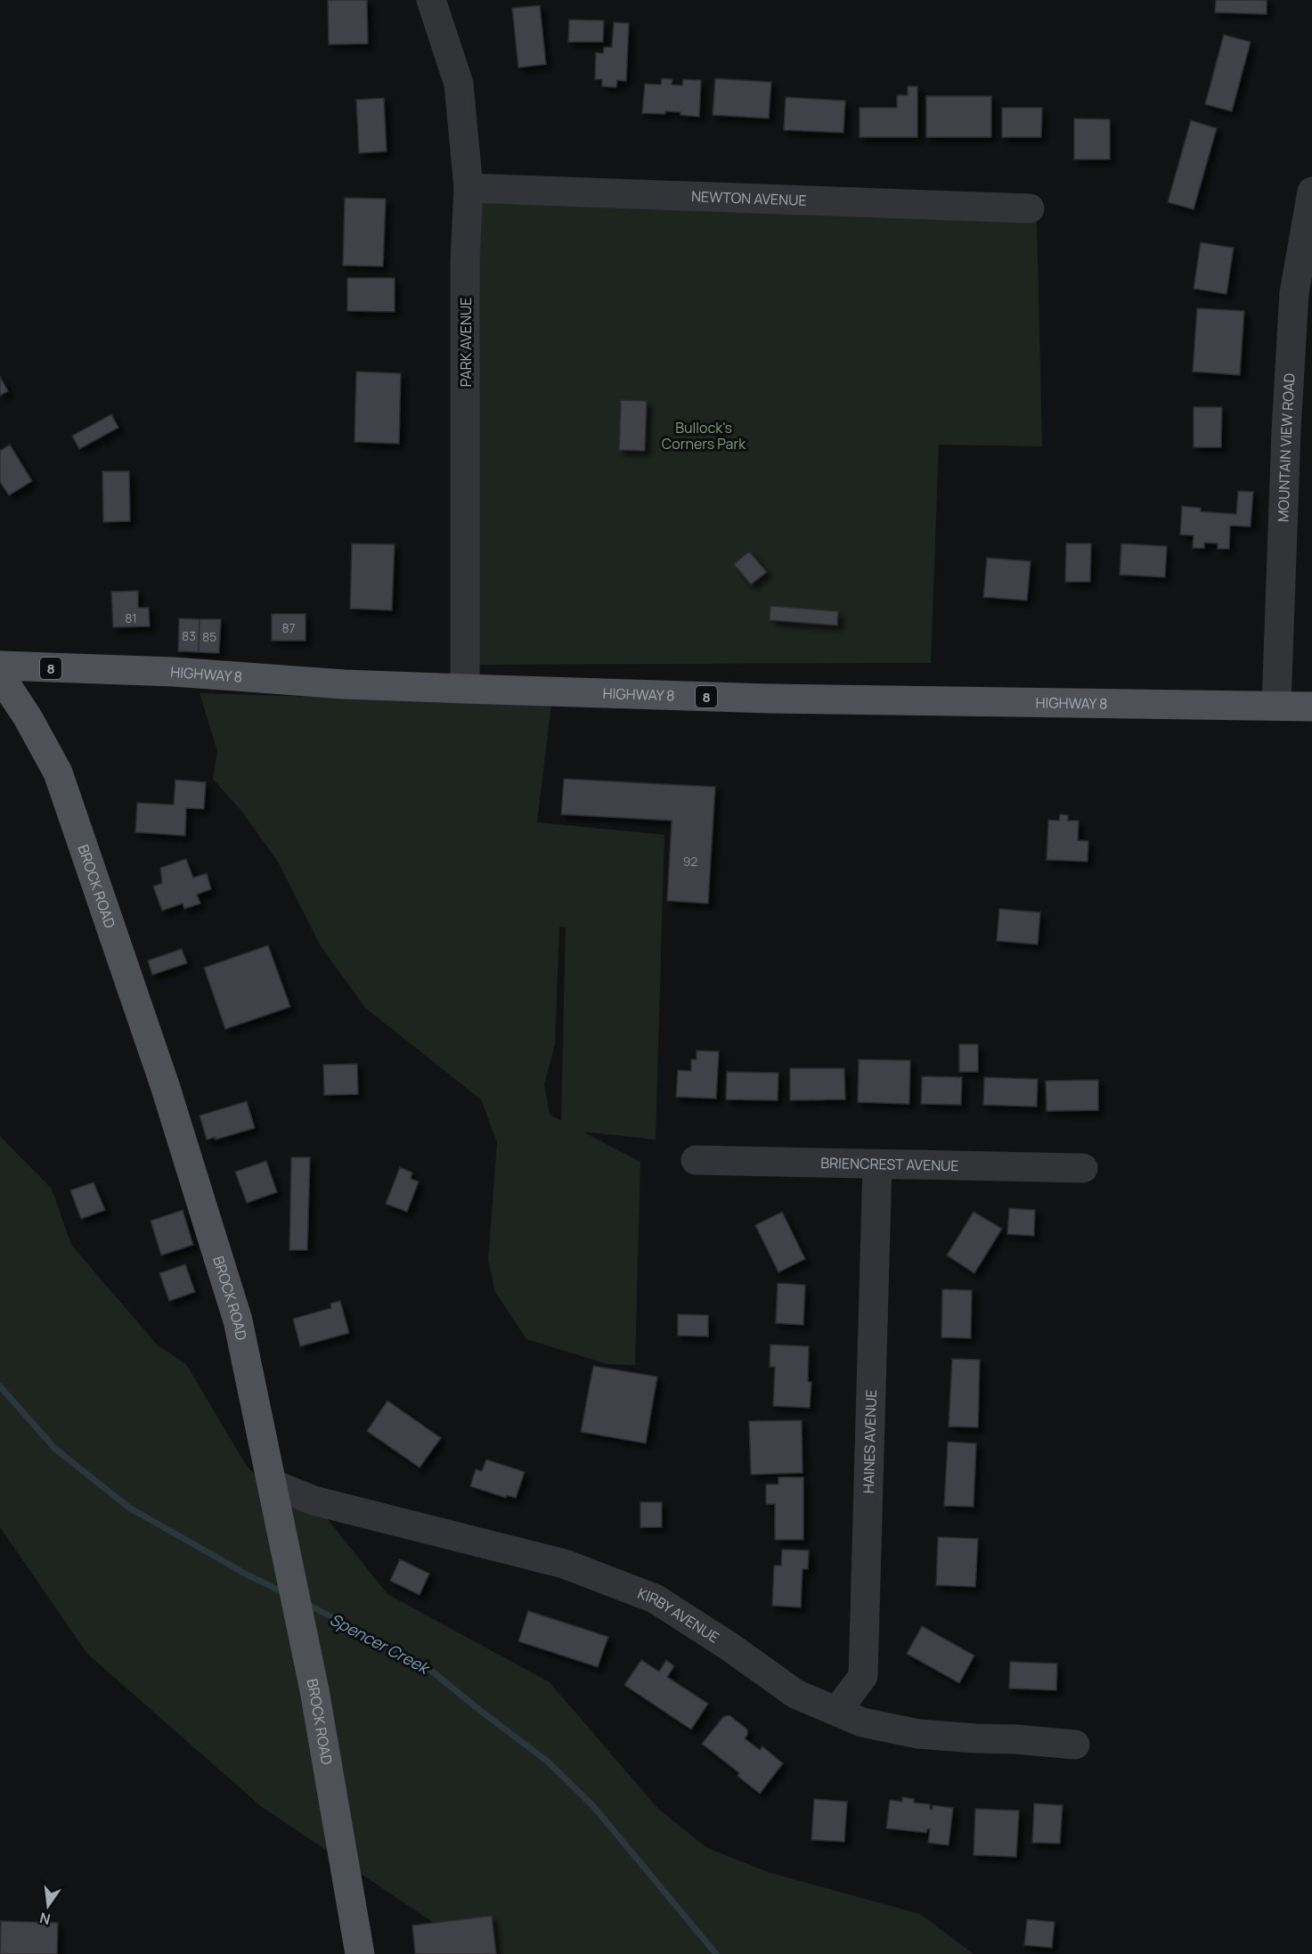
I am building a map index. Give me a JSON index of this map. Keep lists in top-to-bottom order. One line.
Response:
{"streets":{"main road":["8","HIGHWAY 8","BROCK ROAD"],"street":["NEWTON AVENUE","PARK AVENUE","MOUNTAIN VIEW ROAD","BRIENCREST AVENUE","HAINES AVENUE","KIRBY AVENUE"]},"crossings":[["NEWTON AVENUE","PARK AVENUE"],["PARK AVENUE","HIGHWAY 8"],["MOUNTAIN VIEW ROAD","HIGHWAY 8"],["BROCK ROAD","KIRBY AVENUE"],["BRIENCREST AVENUE","HAINES AVENUE"],["HAINES AVENUE","KIRBY AVENUE"]],"water":["Spencer Creek"],"parks":["Bullock's Corners Park"],"house_numbers":["81","87","83","85","92"],"north":"bottom"}
